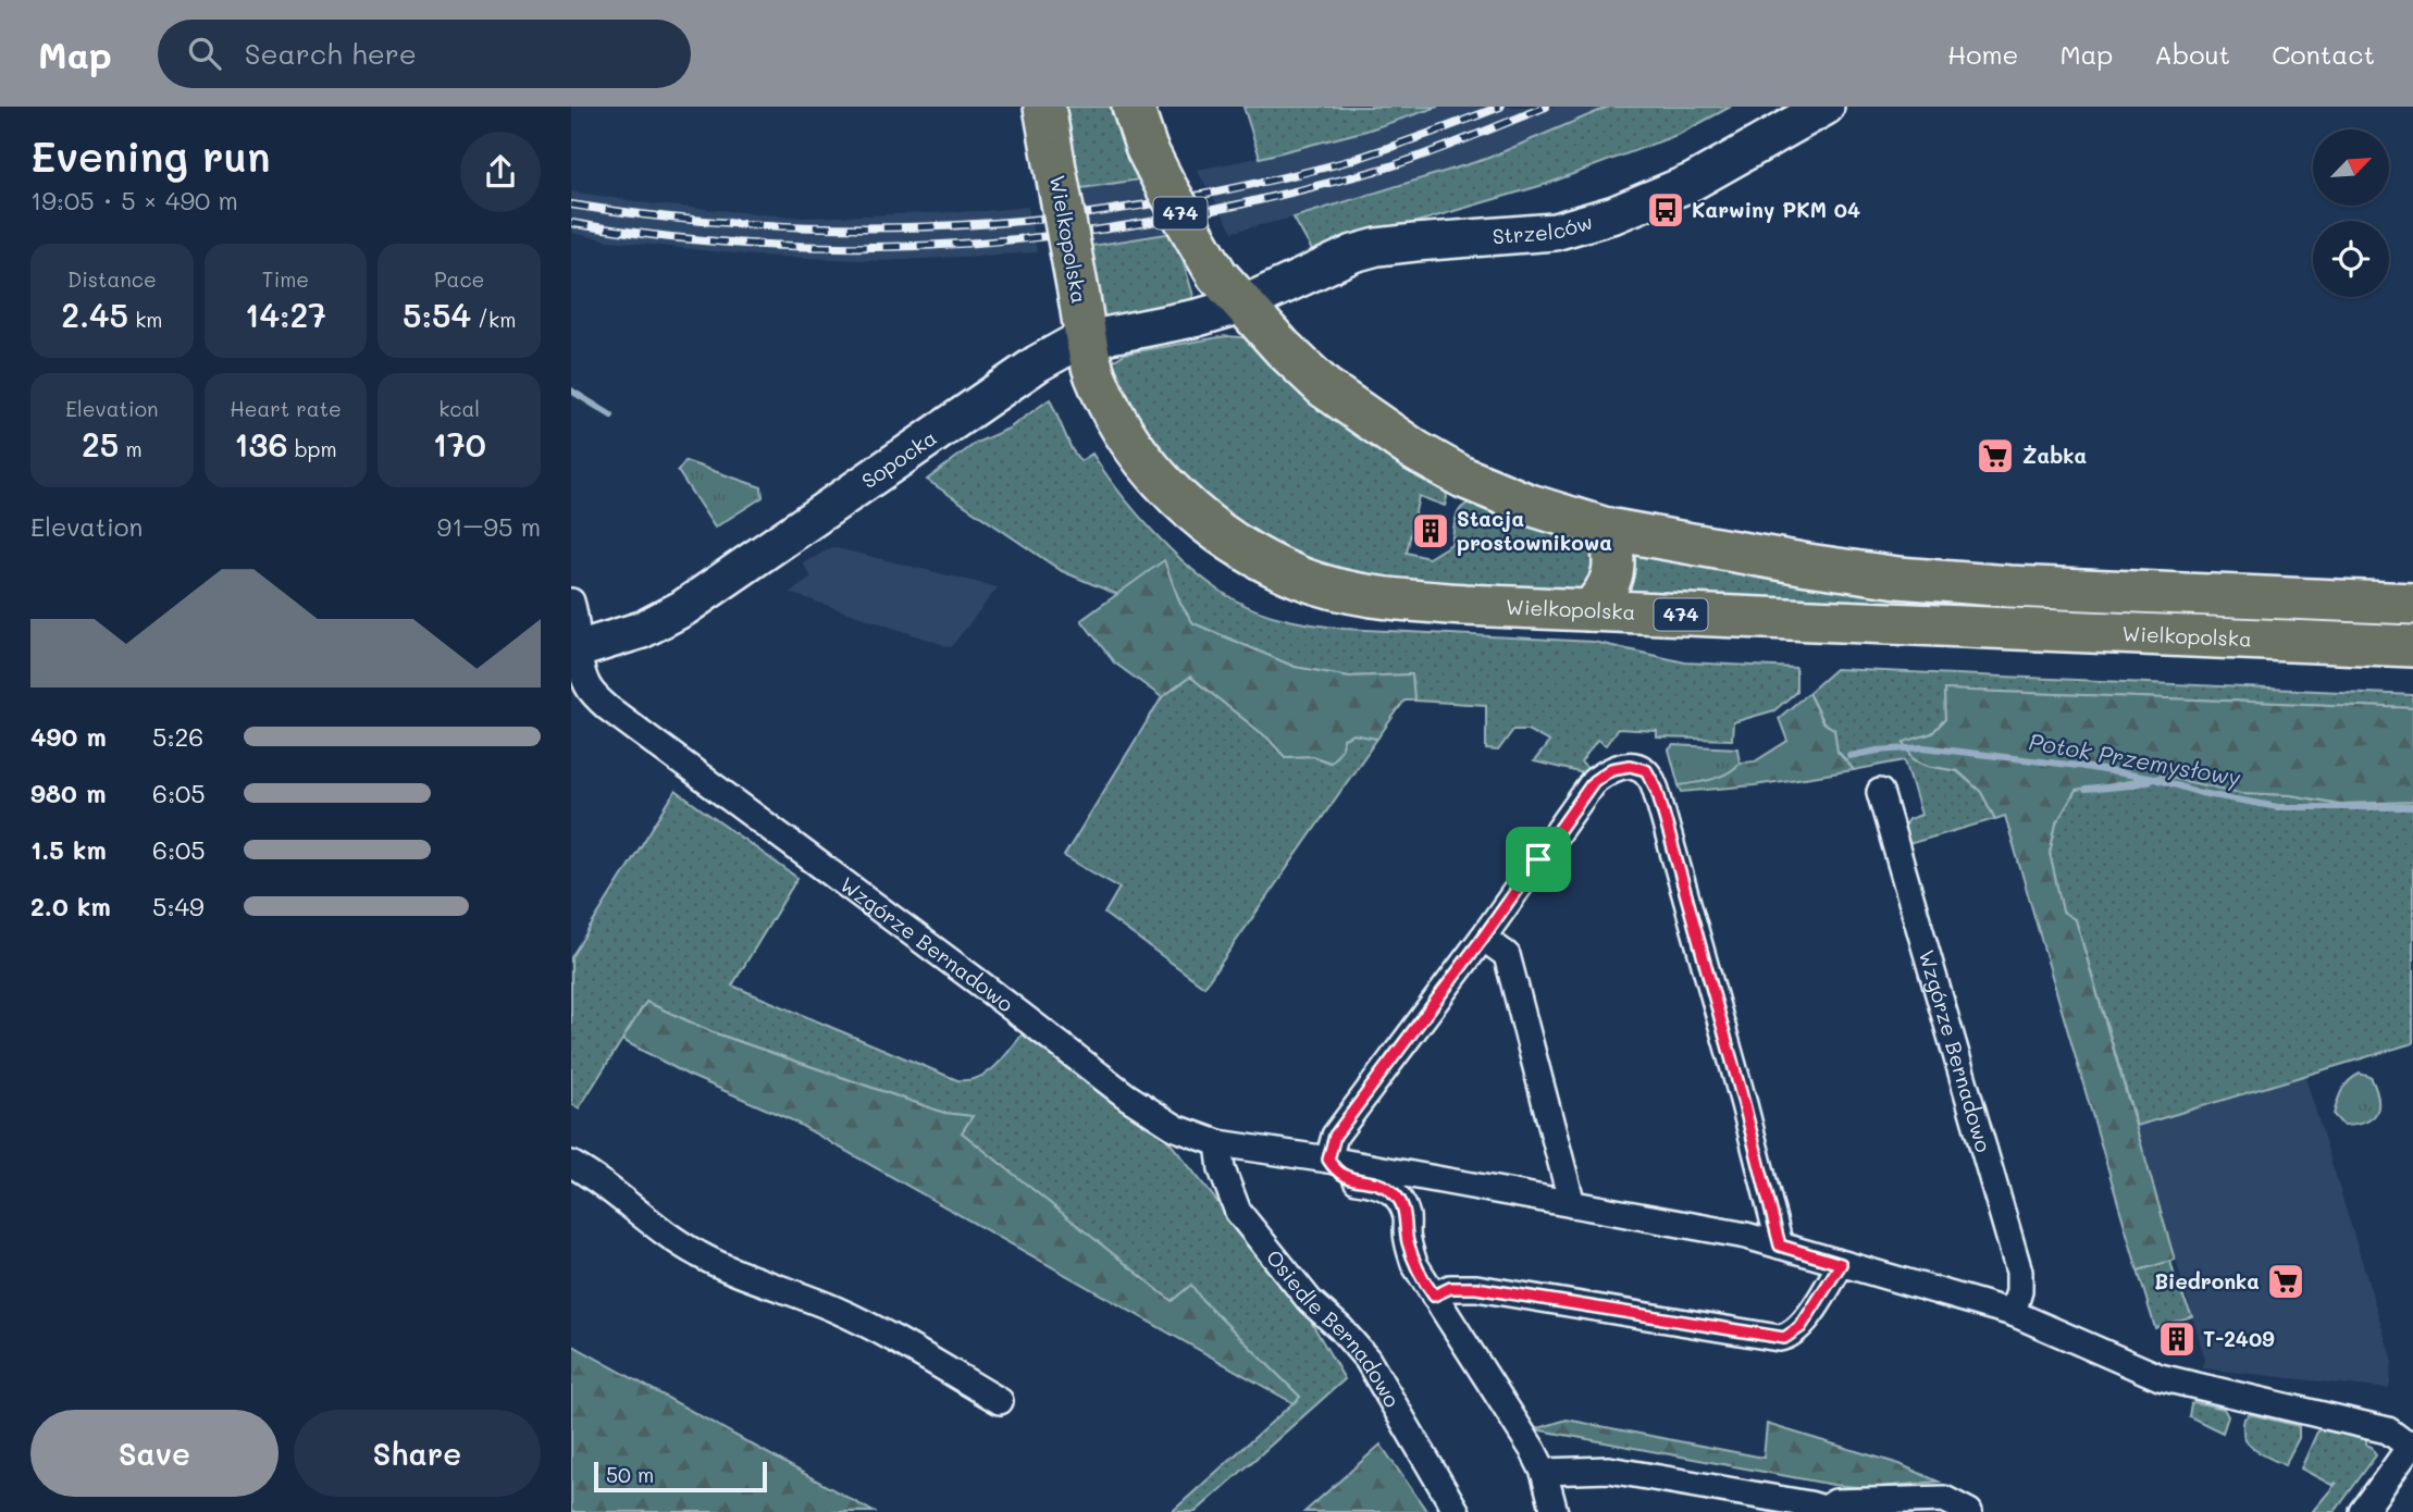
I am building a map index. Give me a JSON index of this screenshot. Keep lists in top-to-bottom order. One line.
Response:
{"streets":{"main road":["474","Strzelców","Wielkopolska","Sopocka"],"street":["Wzgórze Bernadowo","Osiedle Bernadowo"]},"crossings":[["Strzelców","Wielkopolska"],["Strzelców","Sopocka"],["Wielkopolska","Sopocka"],["Sopocka","Wzgórze Bernadowo"],["Wzgórze Bernadowo","Osiedle Bernadowo"]],"water":["Potok Przemysłowy"],"places":{"bus stop":["Karwiny PKM 04"],"supermarket":["Żabka","Biedronka"],"building":["Stacja prostownikowa","T-2409"]},"scale_bar":"50 m","north":"top right","page":{"header":"Map","search":"Search here","nav":["Home","Map","About","Contact"],"heading":["Evening run","19:05 · 5 × 490 m"],"stats":[["Distance","2.45 km"],["Time","14:27"],["Pace","5:54 /km"],["Elevation","25 m"],["Heart rate","136 bpm"],["kcal","170"]],"chart":["Elevation","91–95 m"],"list":[{"name":"490 m","note":"5:26"},{"name":"980 m","note":"6:05"},{"name":"1.5 km","note":"6:05"},{"name":"2.0 km","note":"5:49"}],"buttons":["Save","Share"],"scale":"50 m"}}
